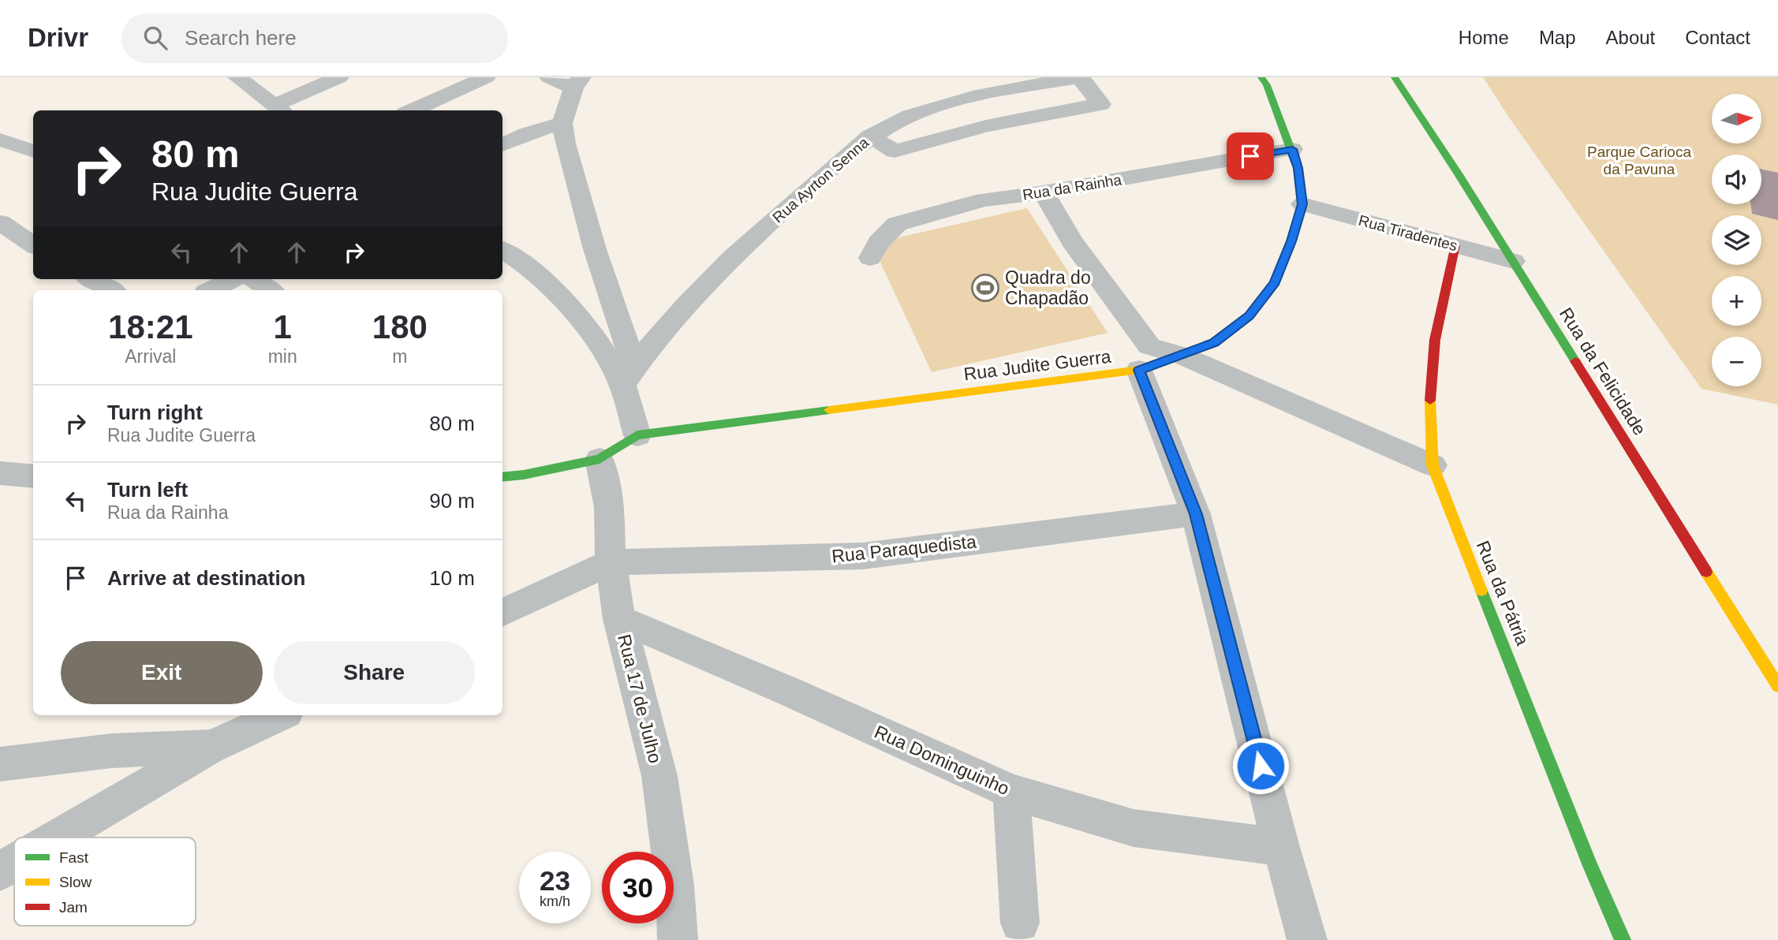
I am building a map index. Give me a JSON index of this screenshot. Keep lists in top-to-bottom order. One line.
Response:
{"streets":{"street":["Rua Ayrton Senna","Rua da Rainha","Rua Tiradentes","Rua Judite Guerra","Rua da Felicidade","Rua Paraquedista","Rua da Pátria","Rua 17 de Julho","Rua Dominguinho"]},"crossings":[["Rua da Rainha","Rua Judite Guerra"],["Rua Tiradentes","Rua Judite Guerra"],["Rua Tiradentes","Rua da Felicidade"],["Rua Tiradentes","Rua da Pátria"],["Rua Judite Guerra","Rua 17 de Julho"],["Rua Paraquedista","Rua 17 de Julho"],["Rua 17 de Julho","Rua Dominguinho"]],"parks":["Parque Carioca da Pavuna"],"places":{"sports":["Quadra do Chapadão"]},"legend":["Fast","Slow","Jam"],"north":"right","page":{"header":"Drivr","search":"Search here","nav":["Home","Map","About","Contact"],"map_buttons":["+","−"],"turn":["80 m","Rua Judite Guerra"],"eta":["18:21","Arrival","1","min","180","m"],"list":[{"name":"Turn right","note":"Rua Judite Guerra","value":"80 m"},{"name":"Turn left","note":"Rua da Rainha","value":"90 m"},{"name":"Arrive at destination","value":"10 m"}],"buttons":["Exit","Share"],"speed":"23 km/h","limit":"30"}}
